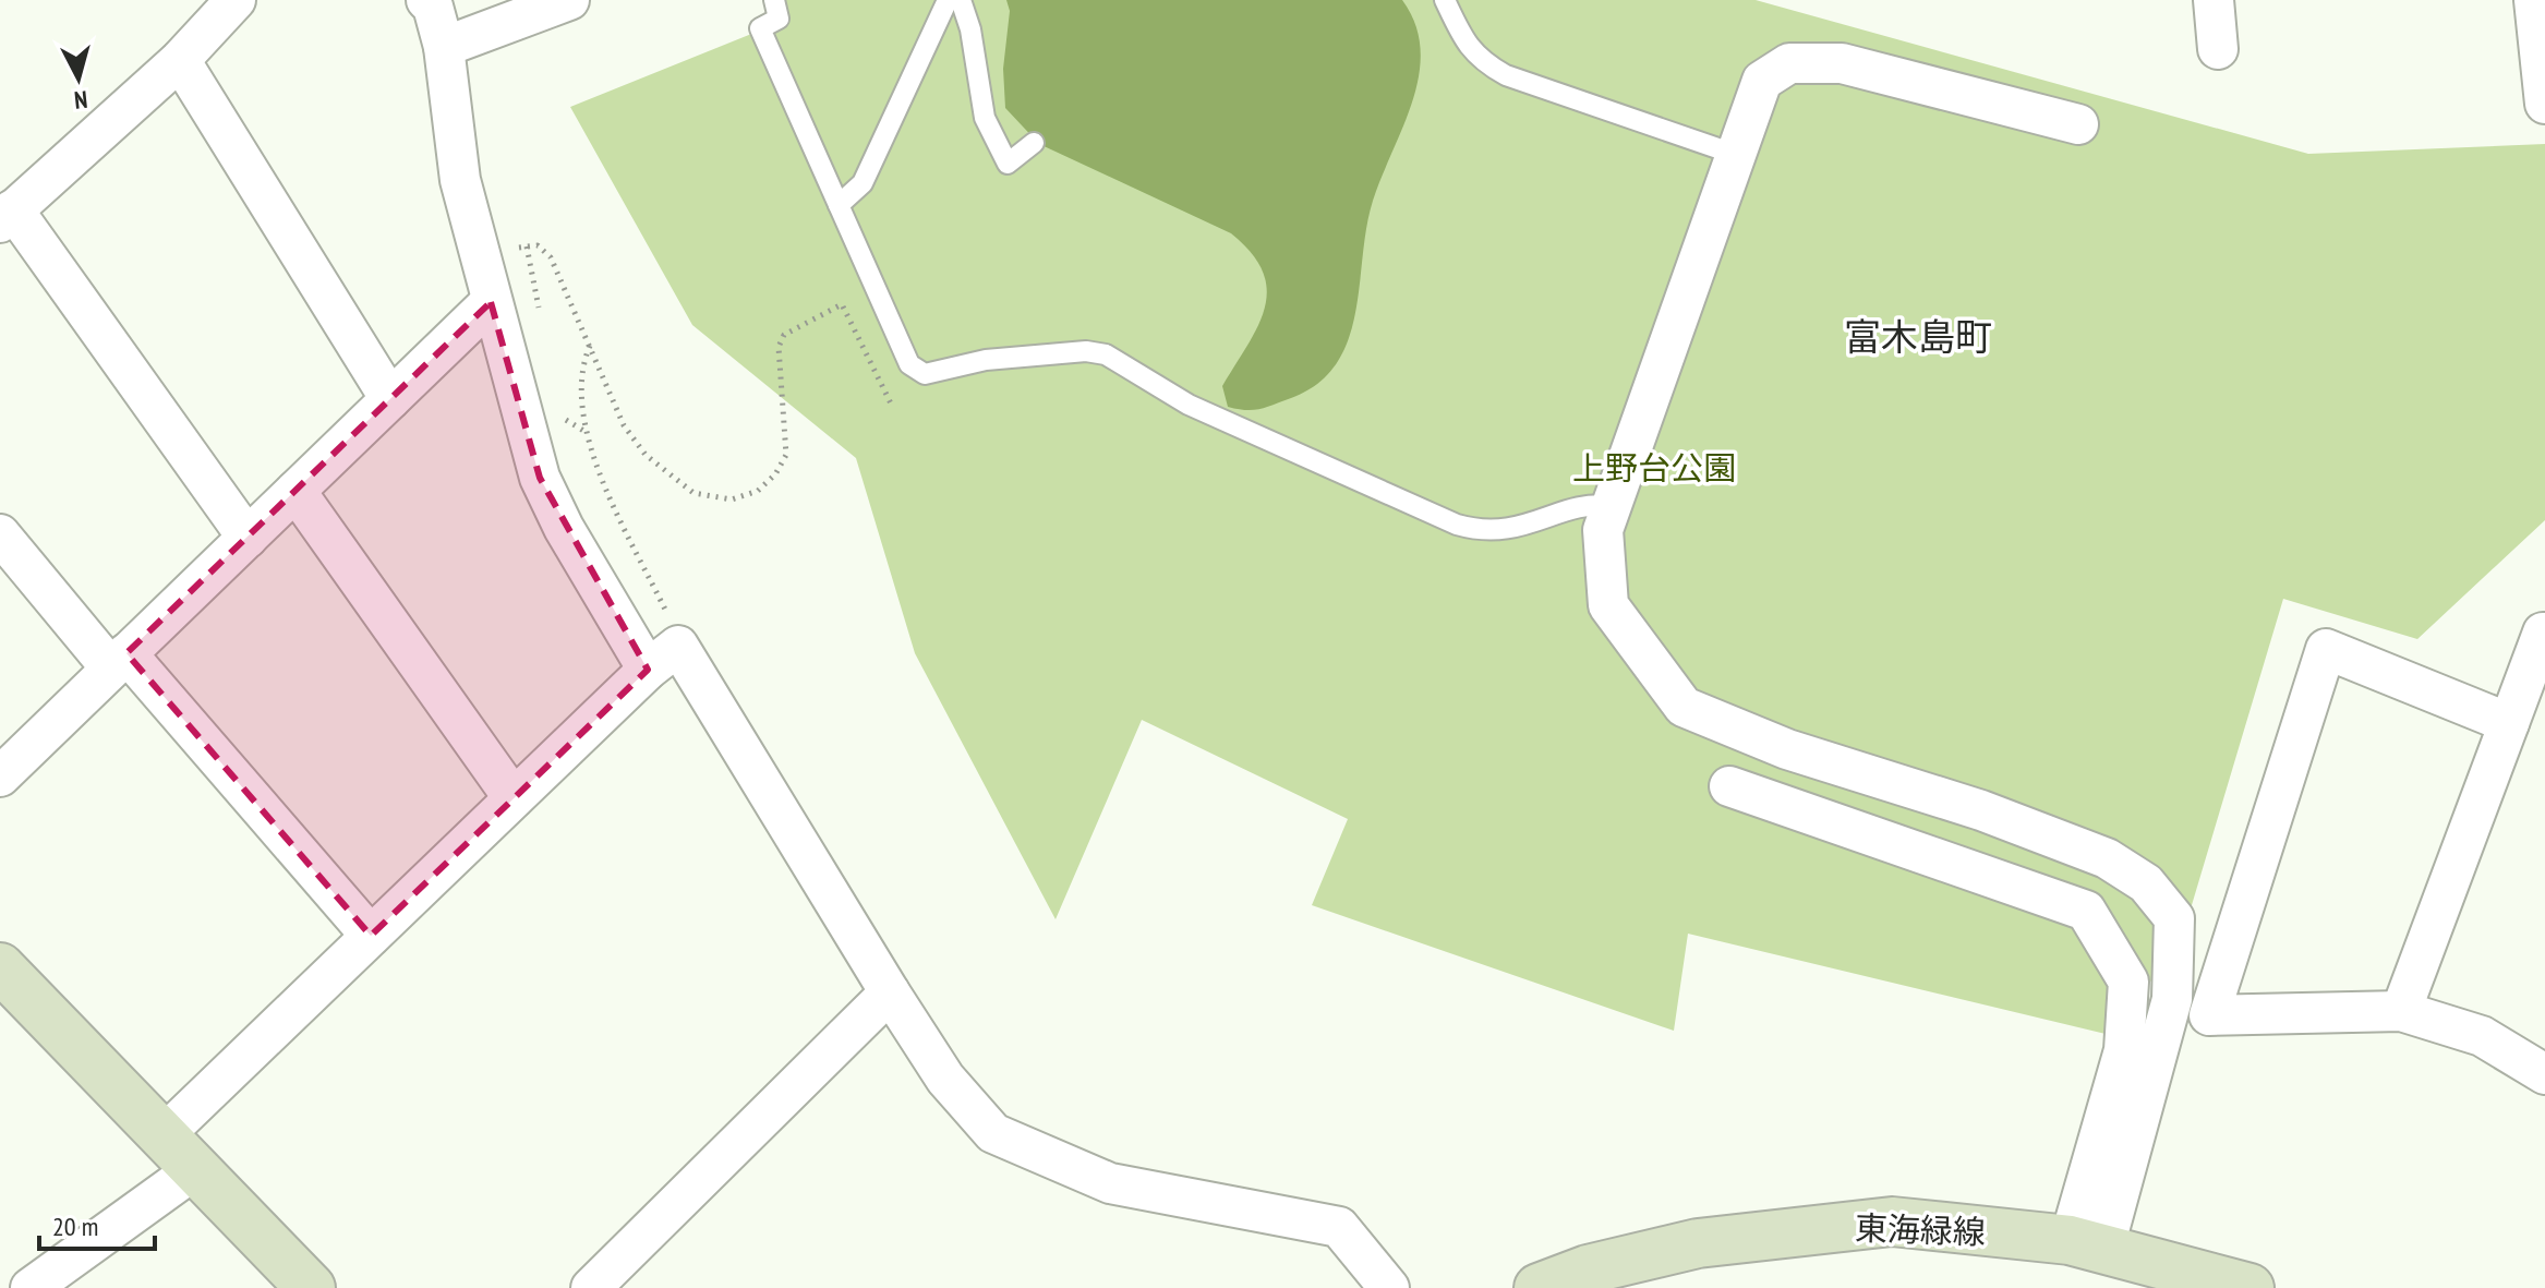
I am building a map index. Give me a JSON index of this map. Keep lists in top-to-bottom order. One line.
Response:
{"streets":{"main road":["東海緑線"]},"districts":["富木島町"],"parks":["上野台公園"],"scale_bar":"20 m","north":"bottom"}
